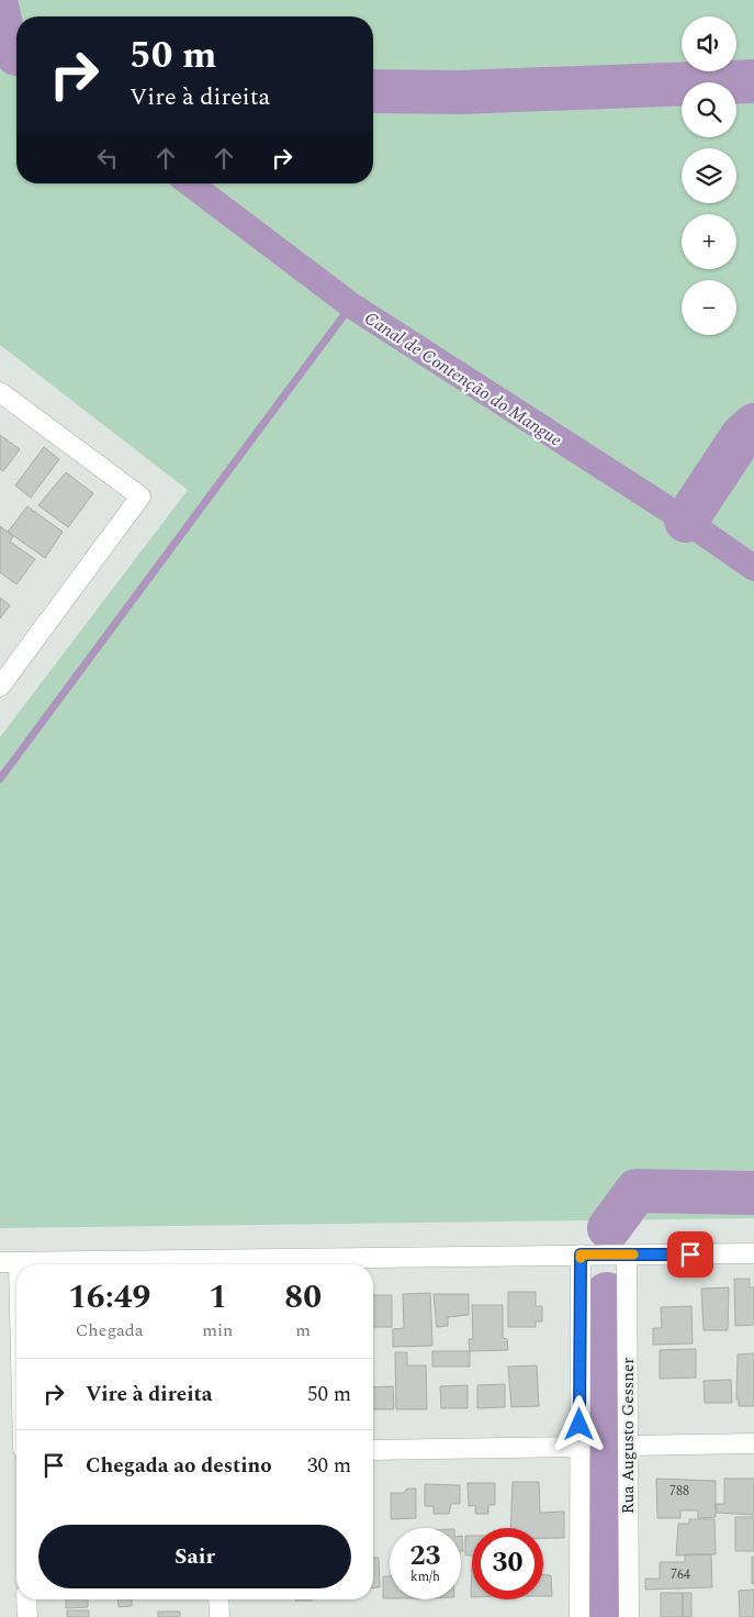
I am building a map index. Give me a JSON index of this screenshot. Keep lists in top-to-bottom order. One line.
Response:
{"streets":{"street":["Rua Augusto Gessner"]},"water":["Canal de Contenção do Mangue"],"house_numbers":["788","764"],"page":{"map_buttons":["+","−"],"turn":["50 m","Vire à direita"],"eta":["16:49","Chegada","1","min","80","m"],"list":[{"name":"Vire à direita","value":"50 m"},{"name":"Chegada ao destino","value":"30 m"}],"buttons":"Sair","speed":"23 km/h","limit":"30"}}
